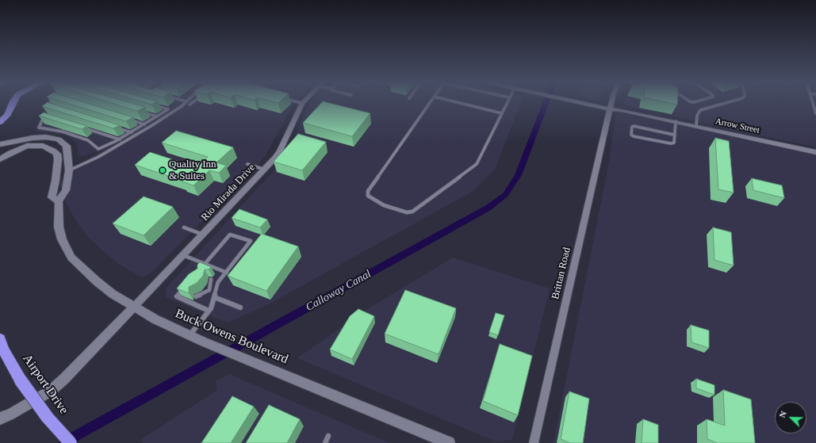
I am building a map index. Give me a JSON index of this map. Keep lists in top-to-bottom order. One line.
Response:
{"streets":{"highway":["Airport Drive"],"main road":["Buck Owens Boulevard"],"street":["Arrow Street","Rio Mirada Drive","Brittan Road"]},"crossings":[["Arrow Street","Brittan Road"],["Rio Mirada Drive","Buck Owens Boulevard"]],"water":["Calloway Canal"],"places":["Quality Inn & Suites"],"north":"top left"}
